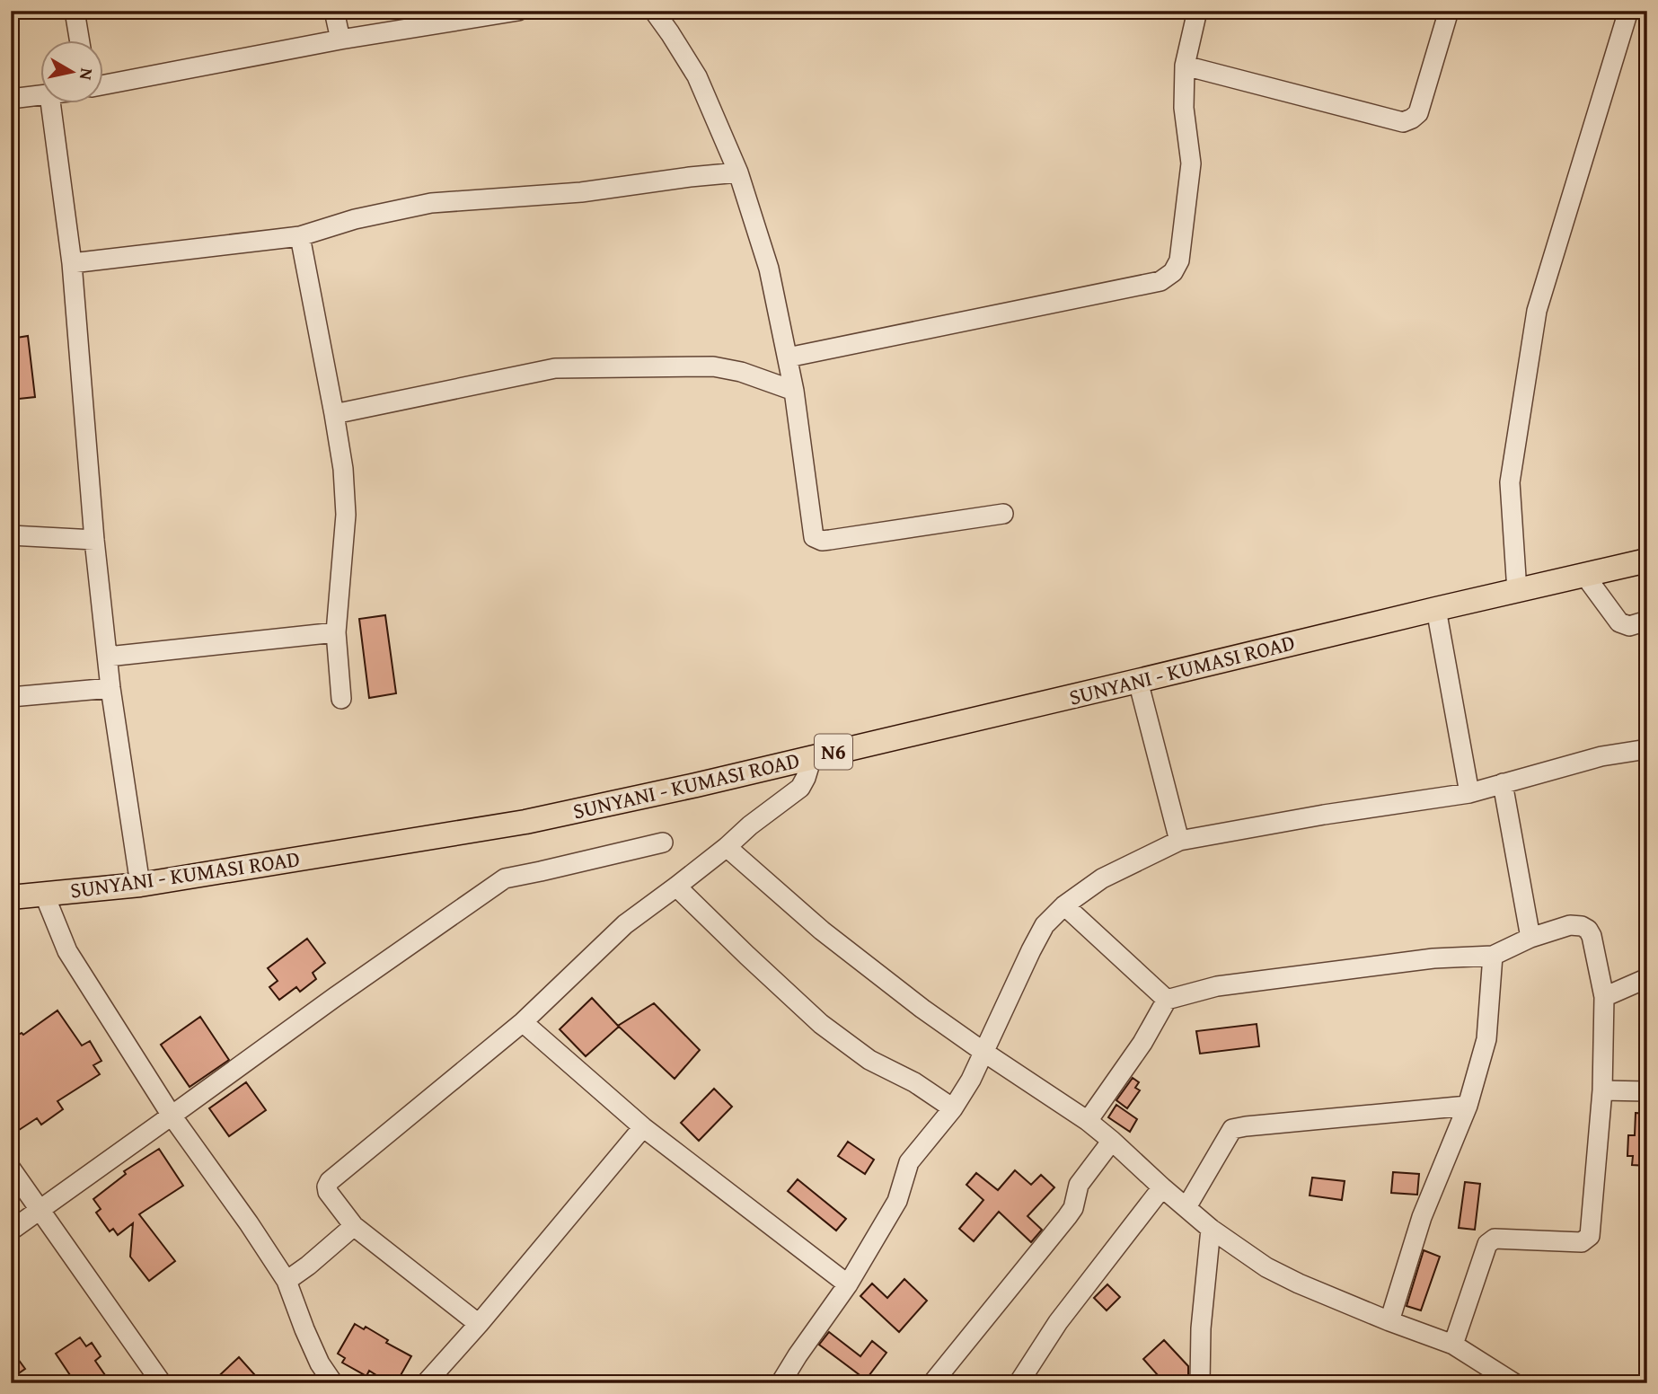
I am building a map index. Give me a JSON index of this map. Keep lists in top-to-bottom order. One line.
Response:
{"streets":{"main road":["SUNYANI - KUMASI ROAD","N6"]},"north":"right"}
